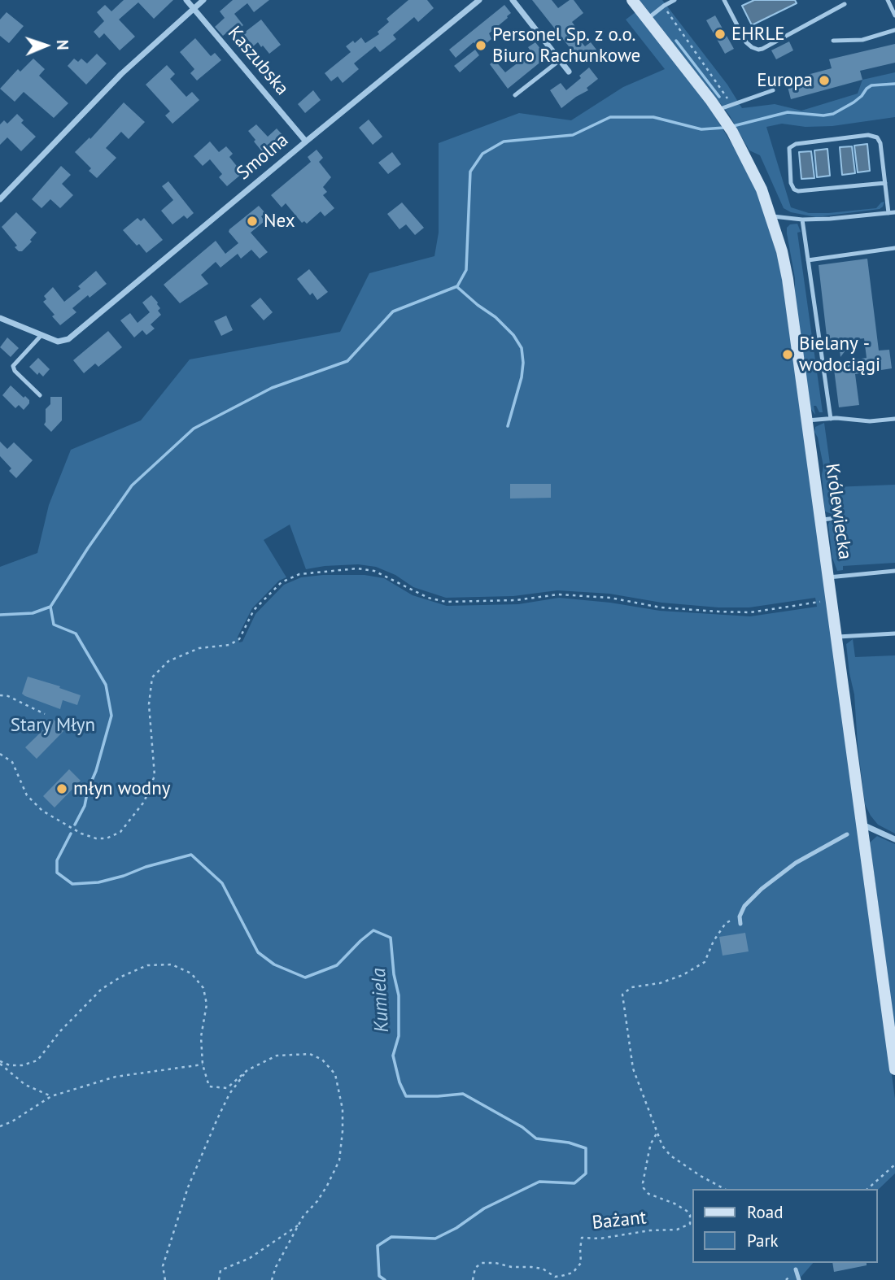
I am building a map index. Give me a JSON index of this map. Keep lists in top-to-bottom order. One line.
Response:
{"streets":{"main road":["Królewiecka"],"street":["Kaszubska","Smolna"],"path":["Bażant"]},"crossings":[["Kaszubska","Smolna"]],"water":["Kumiela"],"parks":["Stary Młyn"],"places":["EHRLE","Personel Sp. z o.o. Biuro Rachunkowe","Europa","Nex","Bielany - wodociągi","młyn wodny"],"legend":["Road","Park"],"north":"right"}
